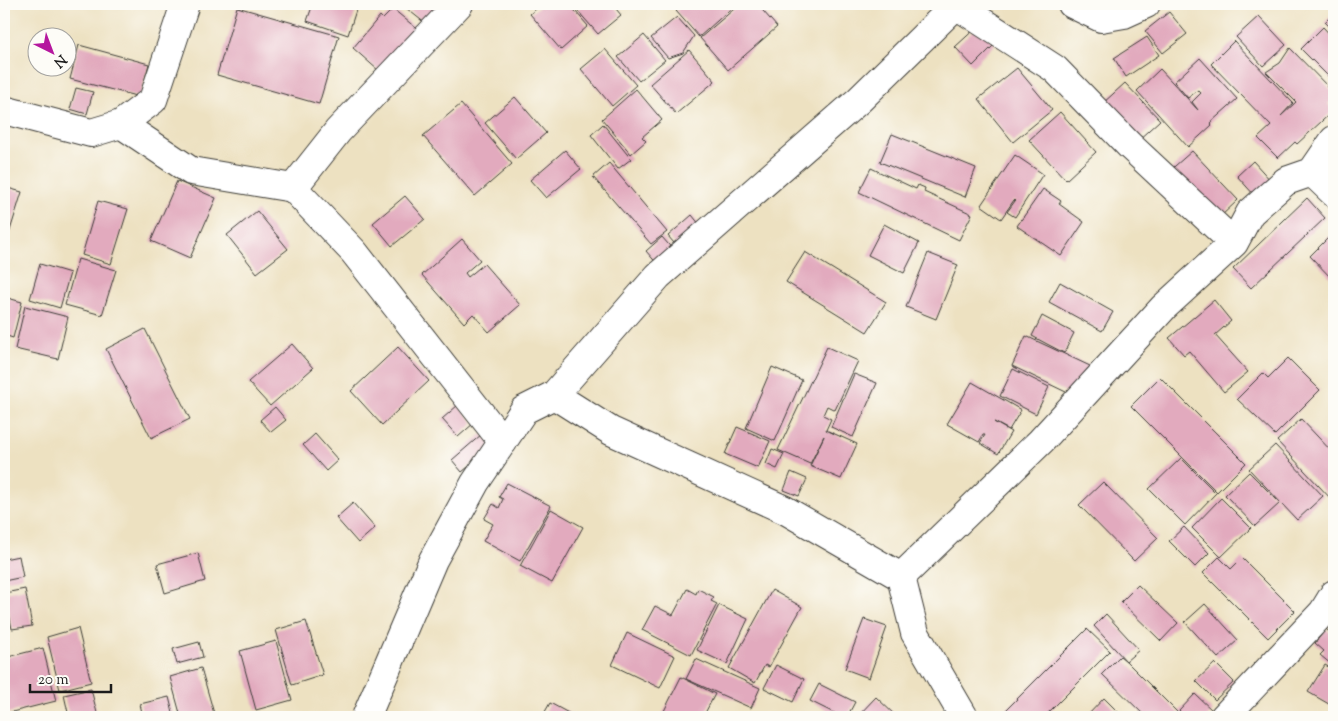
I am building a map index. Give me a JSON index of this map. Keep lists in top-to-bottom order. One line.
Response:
{"scale_bar":"20 m","north":"bottom right"}
